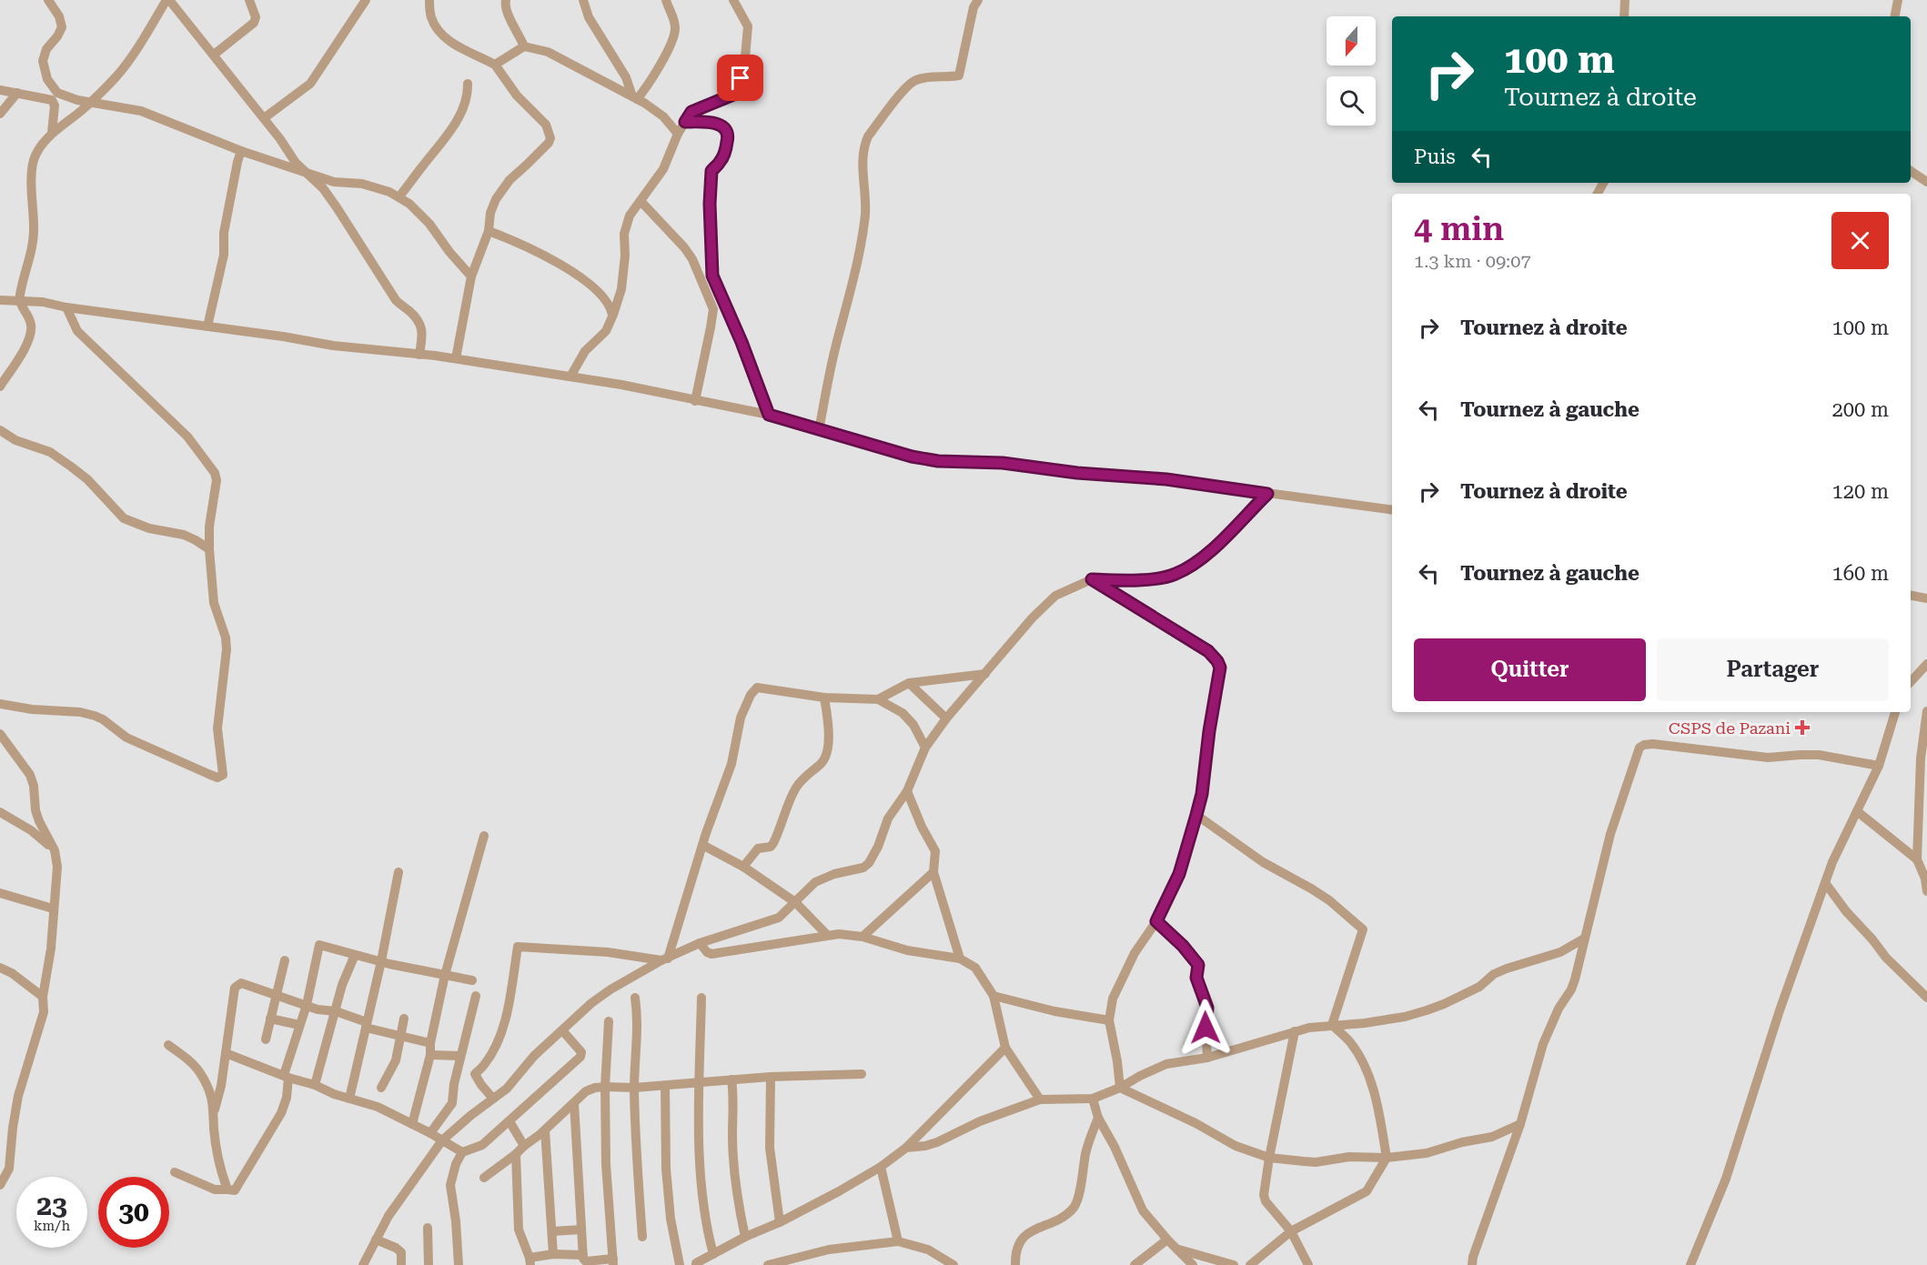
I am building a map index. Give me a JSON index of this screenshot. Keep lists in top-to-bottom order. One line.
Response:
{"places":{"health":["CSPS de Pazani"]},"north":"bottom","page":{"turn":["100 m","Tournez à droite"],"then":"Puis","heading":["4 min","1.3 km · 09:07"],"list":[{"name":"Tournez à droite","value":"100 m"},{"name":"Tournez à gauche","value":"200 m"},{"name":"Tournez à droite","value":"120 m"},{"name":"Tournez à gauche","value":"160 m"}],"buttons":["Quitter","Partager"],"speed":"23 km/h","limit":"30"}}
